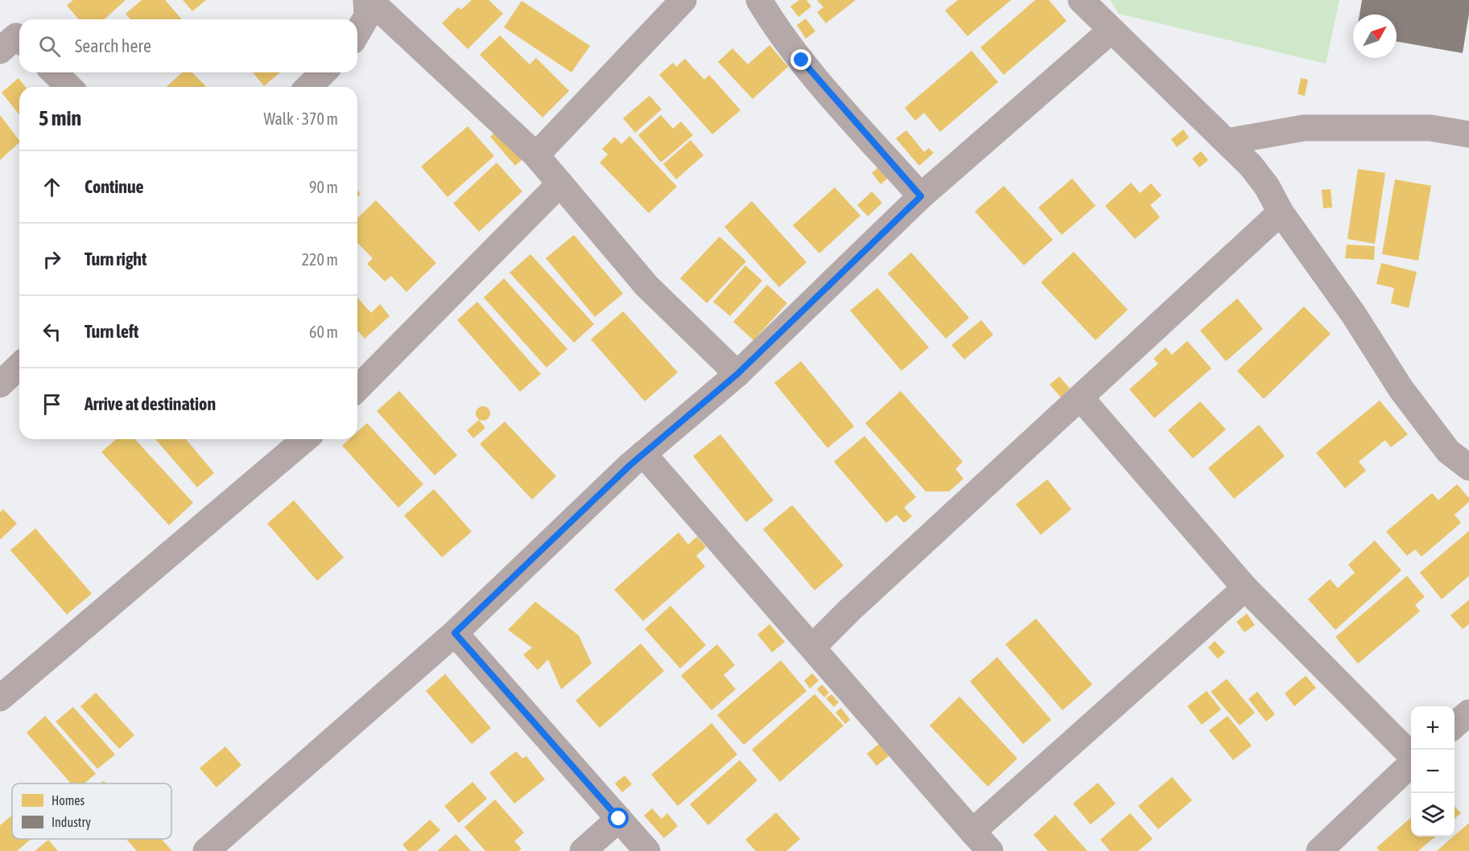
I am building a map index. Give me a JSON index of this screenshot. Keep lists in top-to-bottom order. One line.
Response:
{"legend":["Homes","Industry"],"north":"top right","page":{"search":"Search here","heading":["5 min","Walk · 370 m"],"list":[["Continue","90 m"],["Turn right","220 m"],["Turn left","60 m"],"Arrive at destination"],"map_buttons":["+","−"]}}
